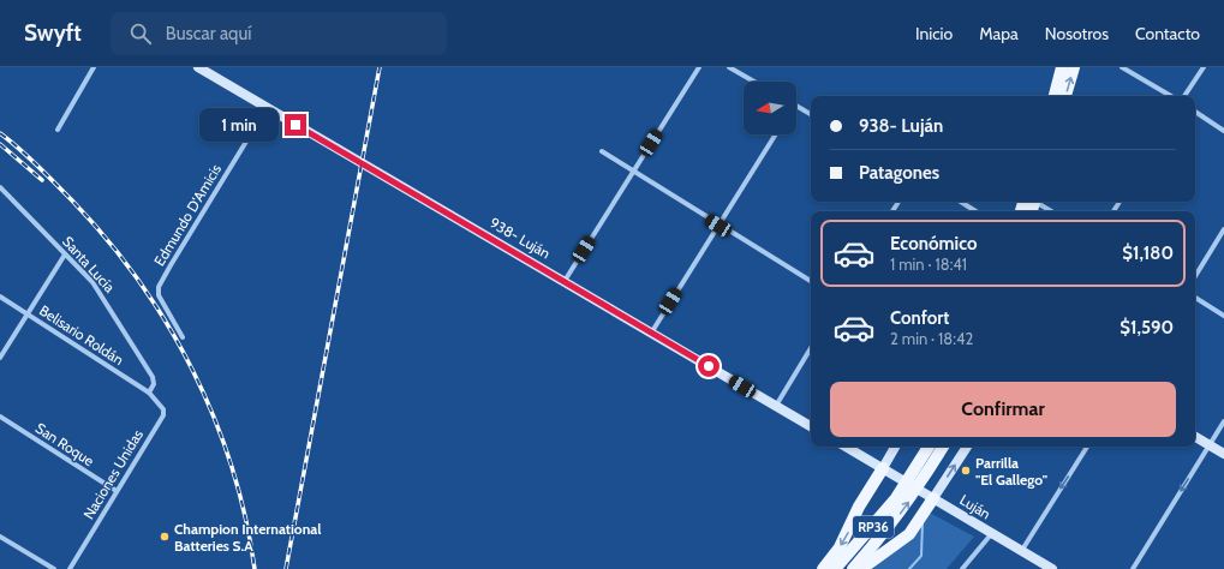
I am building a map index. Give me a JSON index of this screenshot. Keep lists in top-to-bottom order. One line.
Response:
{"streets":{"main road":["RP36"],"street":["Edmundo D'Amicis","938- Luján","Santa Lucía","Belisario Roldán","San Roque","Naciones Unidas","Luján"]},"crossings":[["Edmundo D'Amicis","938- Luján"],["Santa Lucía","Belisario Roldán"],["Santa Lucía","Naciones Unidas"],["Belisario Roldán","Naciones Unidas"],["San Roque","Naciones Unidas"],["Luján","RP36"]],"places":["Parrilla \"El Gallego\"","Champion International Batteries S.A"],"north":"left","page":{"header":"Swyft","search":"Buscar aquí","nav":["Inicio","Mapa","Nosotros","Contacto"],"banner":["938- Luján","Patagones"],"bubble":"1 min","list":[{"name":"Económico","note":"1 min · 18:41","value":"$1,180"},{"name":"Confort","note":"2 min · 18:42","value":"$1,590"}],"buttons":"Confirmar"}}
